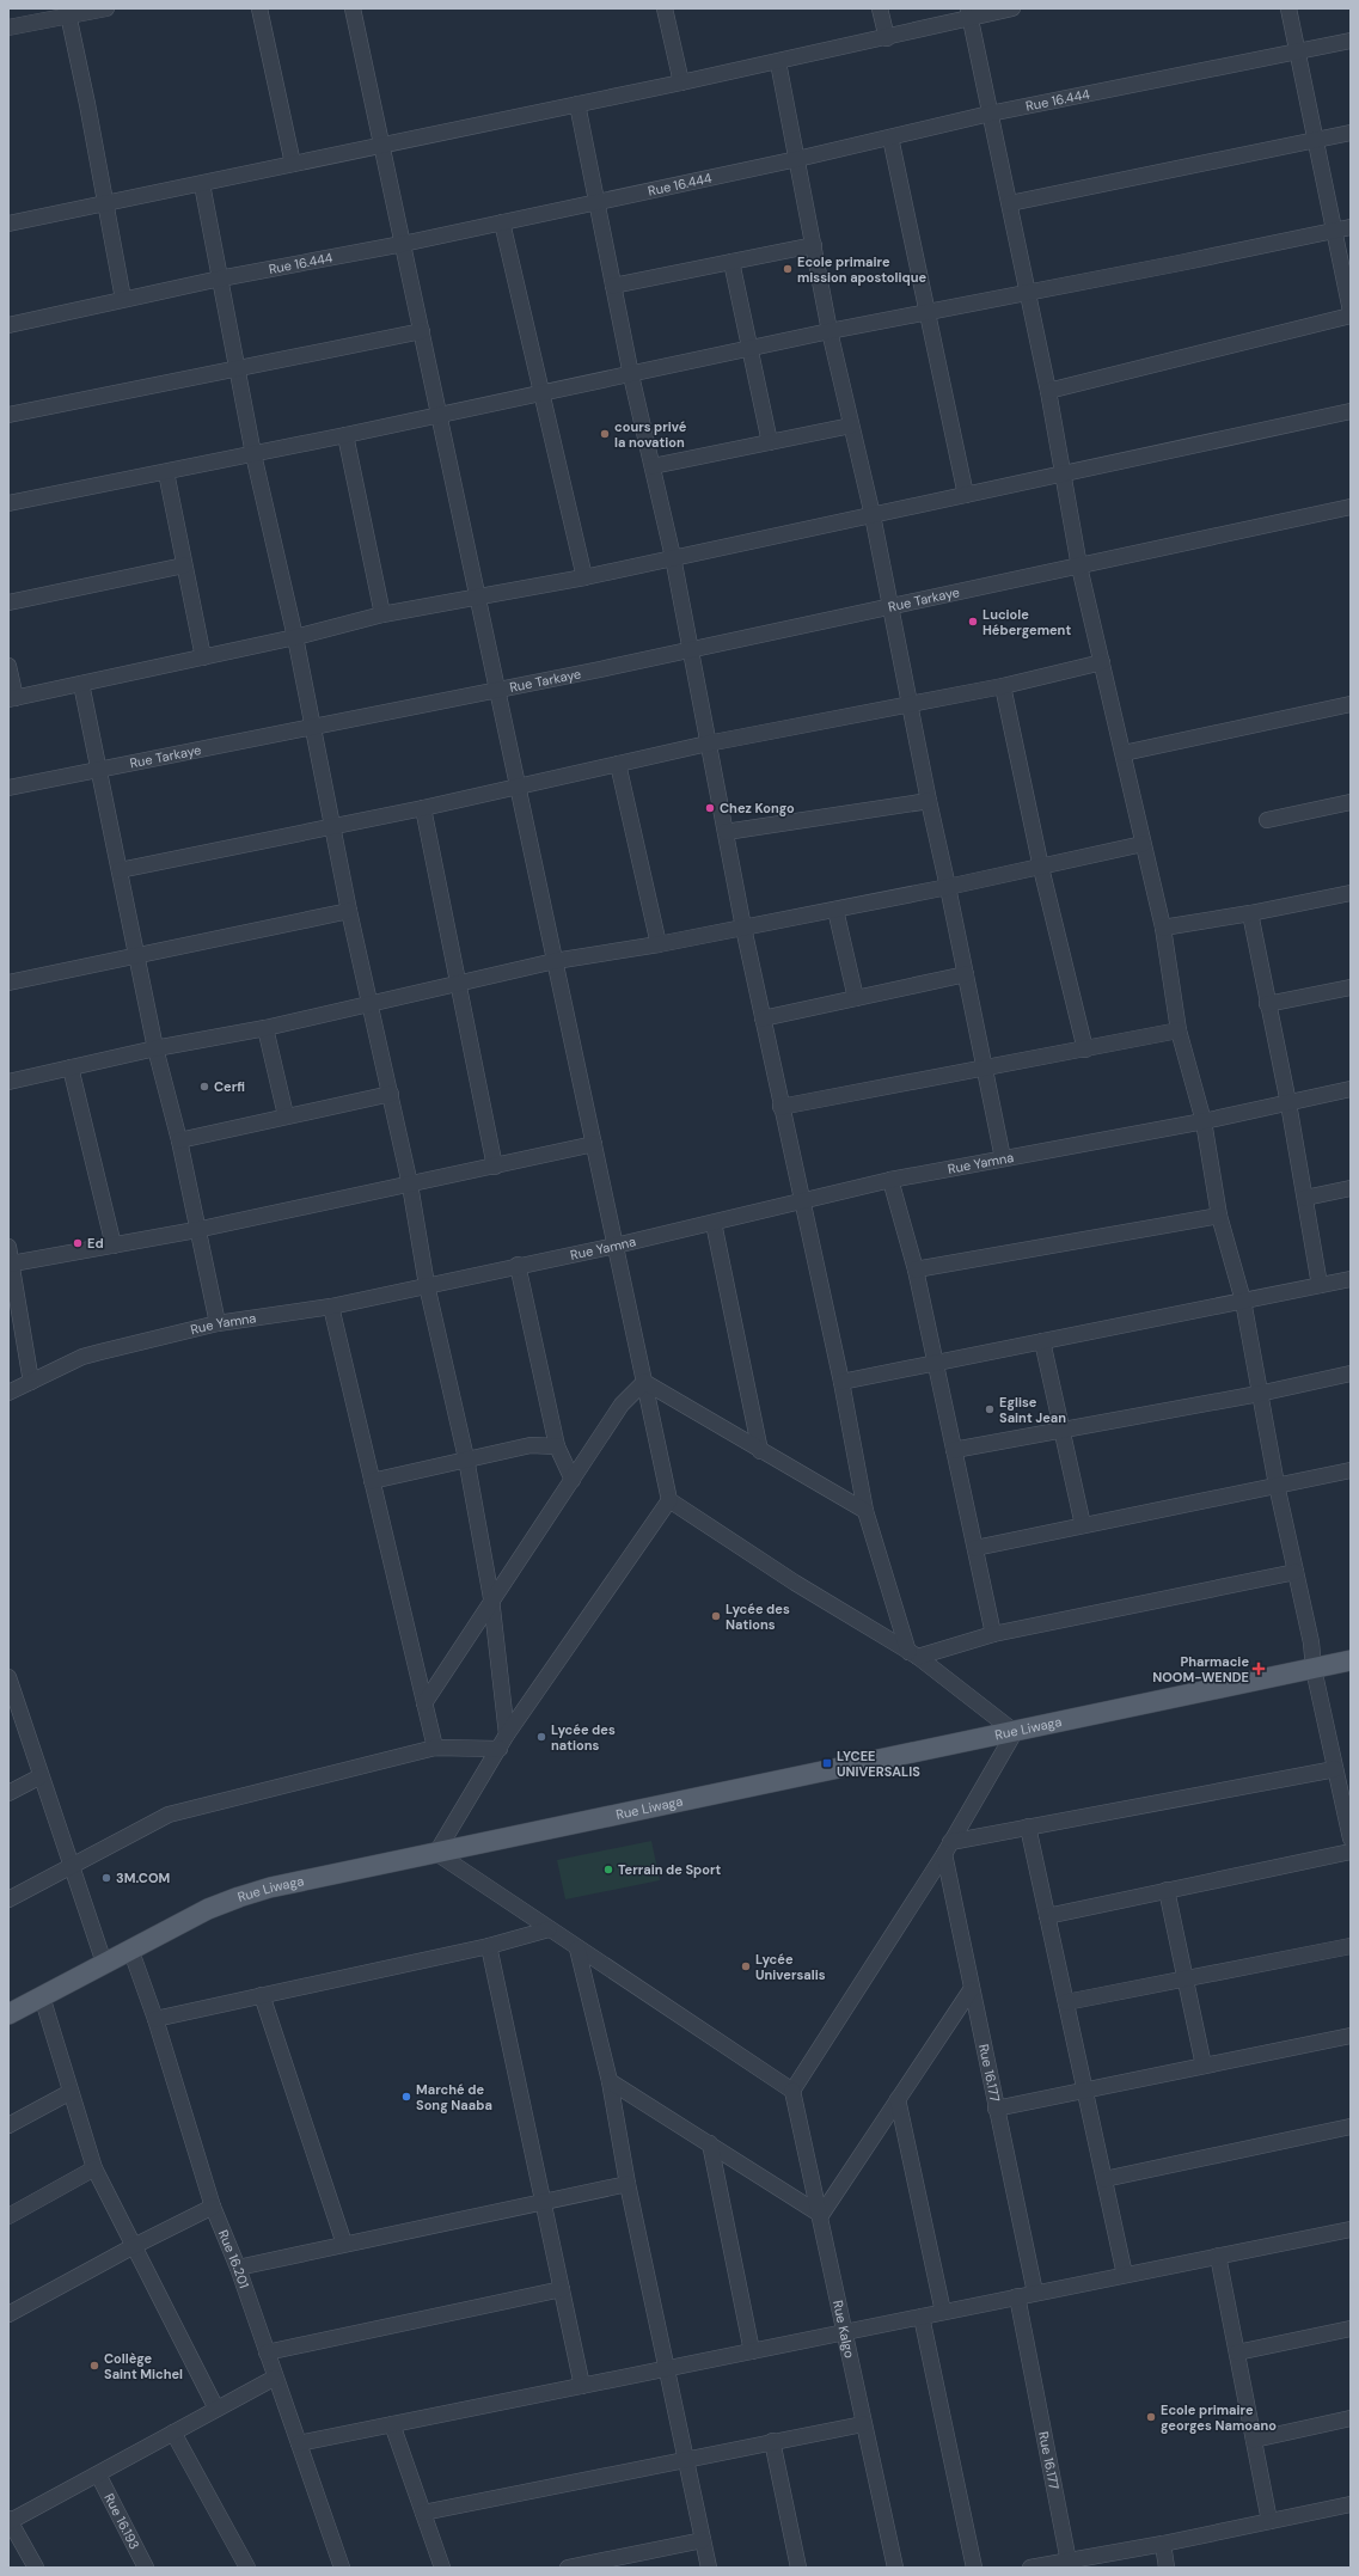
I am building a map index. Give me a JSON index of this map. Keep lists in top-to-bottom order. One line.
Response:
{"streets":{"main road":["Rue Liwaga"],"street":["Rue 16.444","Rue Tarkaye","Rue Yamna","Rue 16.177","Rue 16.201","Rue Kalgo","Rue 16.193"]},"crossings":[["Rue Liwaga","Rue 16.201"]],"places":{"other":["Ecole primaire mission apostolique","cours privé la novation","Luciole Hébergement","Chez Kongo","Cerfi","Ed","Eglise Saint Jean","Lycée des Nations","Lycée des nations","Terrain de Sport","3M.COM","Lycée Universalis","Marché de Song Naaba","Collège Saint Michel","Ecole primaire georges Namoano"],"health":["Pharmacie NOOM-WENDE"],"transit":["LYCEE UNIVERSALIS"]}}
